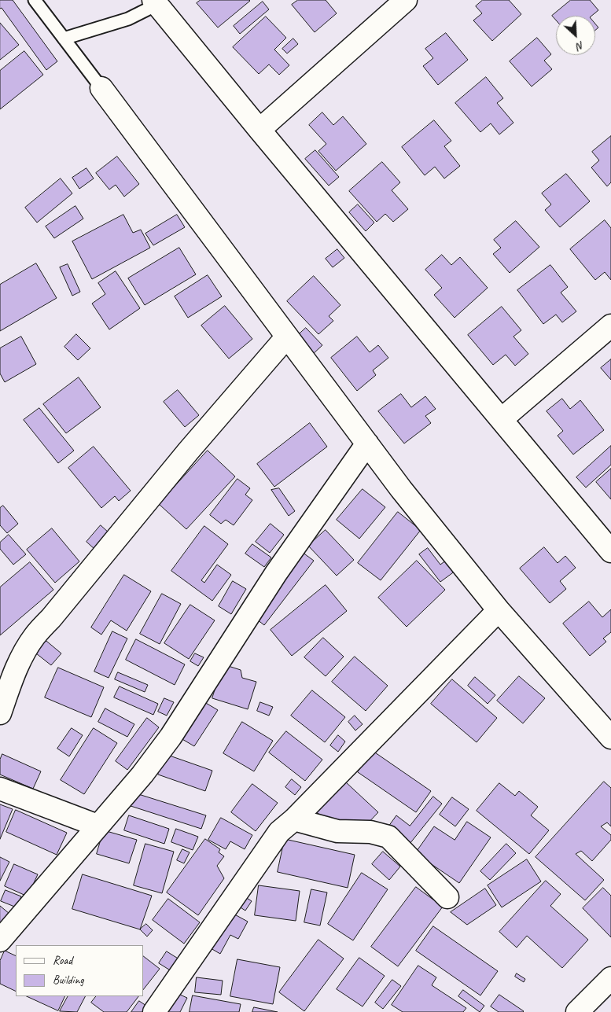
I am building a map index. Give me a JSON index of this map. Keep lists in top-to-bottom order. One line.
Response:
{"legend":["Road","Building"],"north":"bottom right"}
